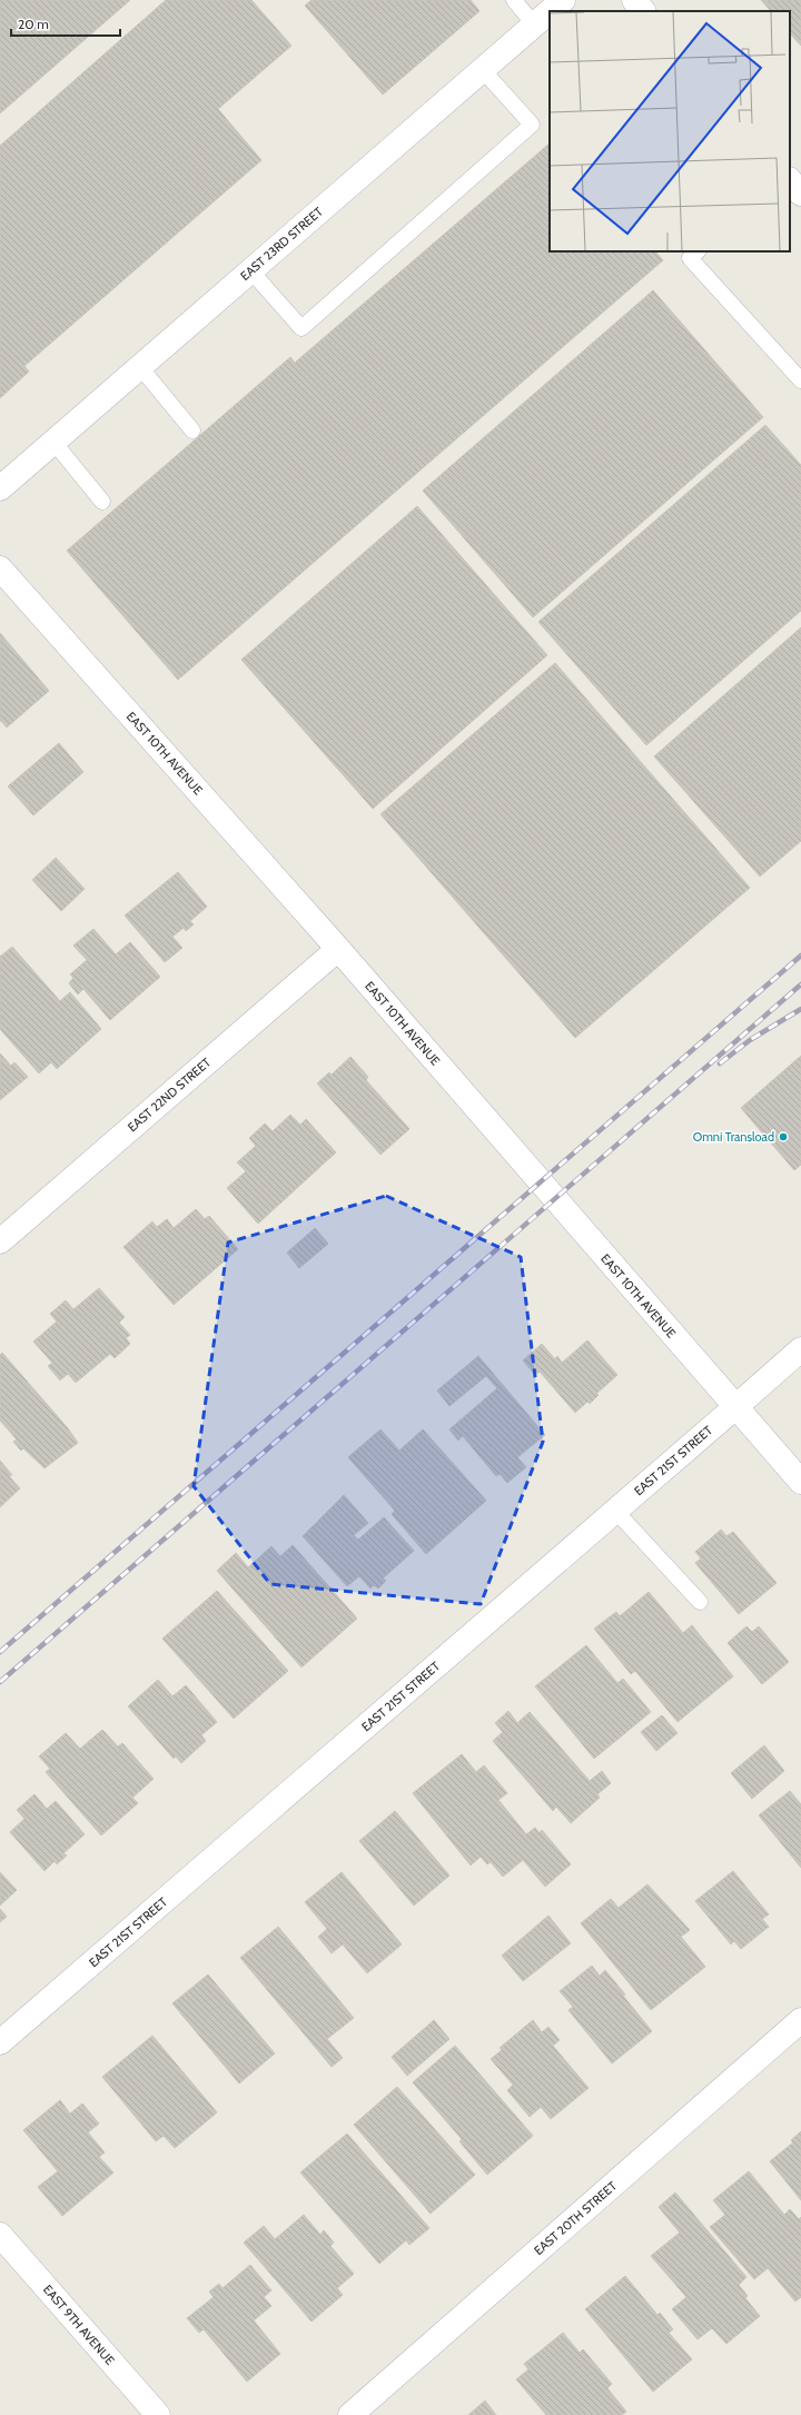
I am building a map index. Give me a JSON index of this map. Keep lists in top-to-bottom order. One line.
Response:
{"streets":{"street":["EAST 23RD STREET","EAST 10TH AVENUE","EAST 22ND STREET","EAST 21ST STREET","EAST 20TH STREET","EAST 9TH AVENUE"]},"crossings":[["EAST 10TH AVENUE","EAST 22ND STREET"],["EAST 10TH AVENUE","EAST 21ST STREET"]],"places":["Omni Transload"],"scale_bar":"20 m"}
